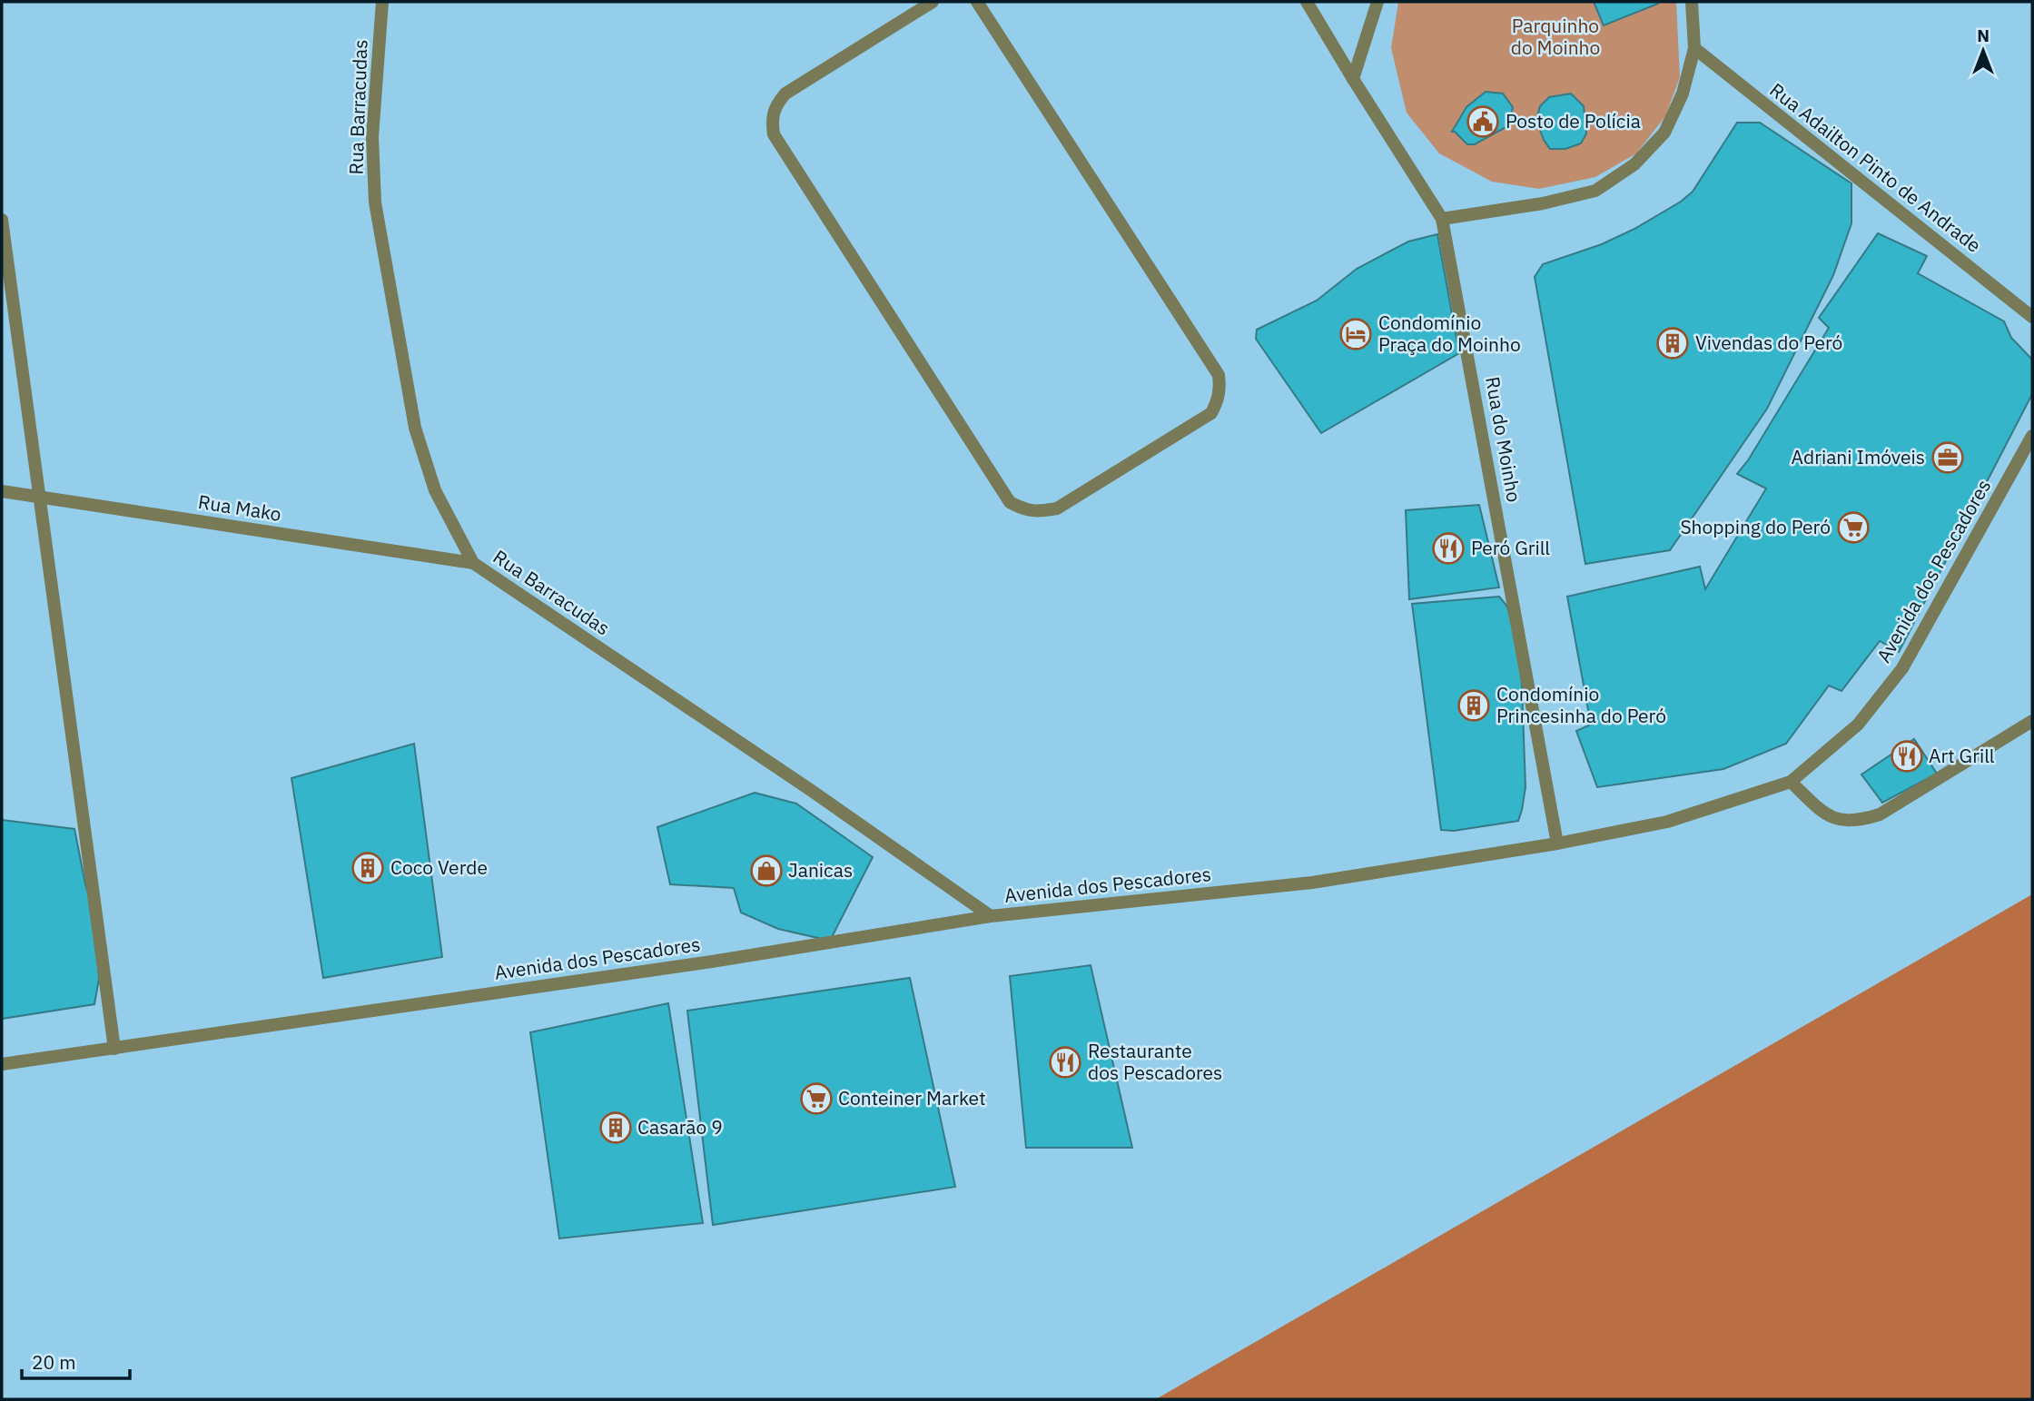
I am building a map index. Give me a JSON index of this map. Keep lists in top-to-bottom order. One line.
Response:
{"streets":{"street":["Rua Barracudas","Rua Adailton Pinto de Andrade","Rua do Moinho","Rua Mako","Avenida dos Pescadores"]},"crossings":[["Rua Barracudas","Rua Mako"],["Rua Barracudas","Avenida dos Pescadores"],["Rua do Moinho","Avenida dos Pescadores"]],"parks":["Parquinho do Moinho"],"places":{"public building":["Posto de Polícia"],"hotel":["Condomínio Praça do Moinho"],"building":["Vivendas do Peró","Condomínio Princesinha do Peró","Coco Verde","Casarão 9"],"office":["Adriani Imóveis"],"supermarket":["Shopping do Peró","Conteiner Market"],"restaurant":["Peró Grill","Art Grill","Restaurante dos Pescadores"],"shop":["Janicas"]},"scale_bar":"20 m","north":"top"}
